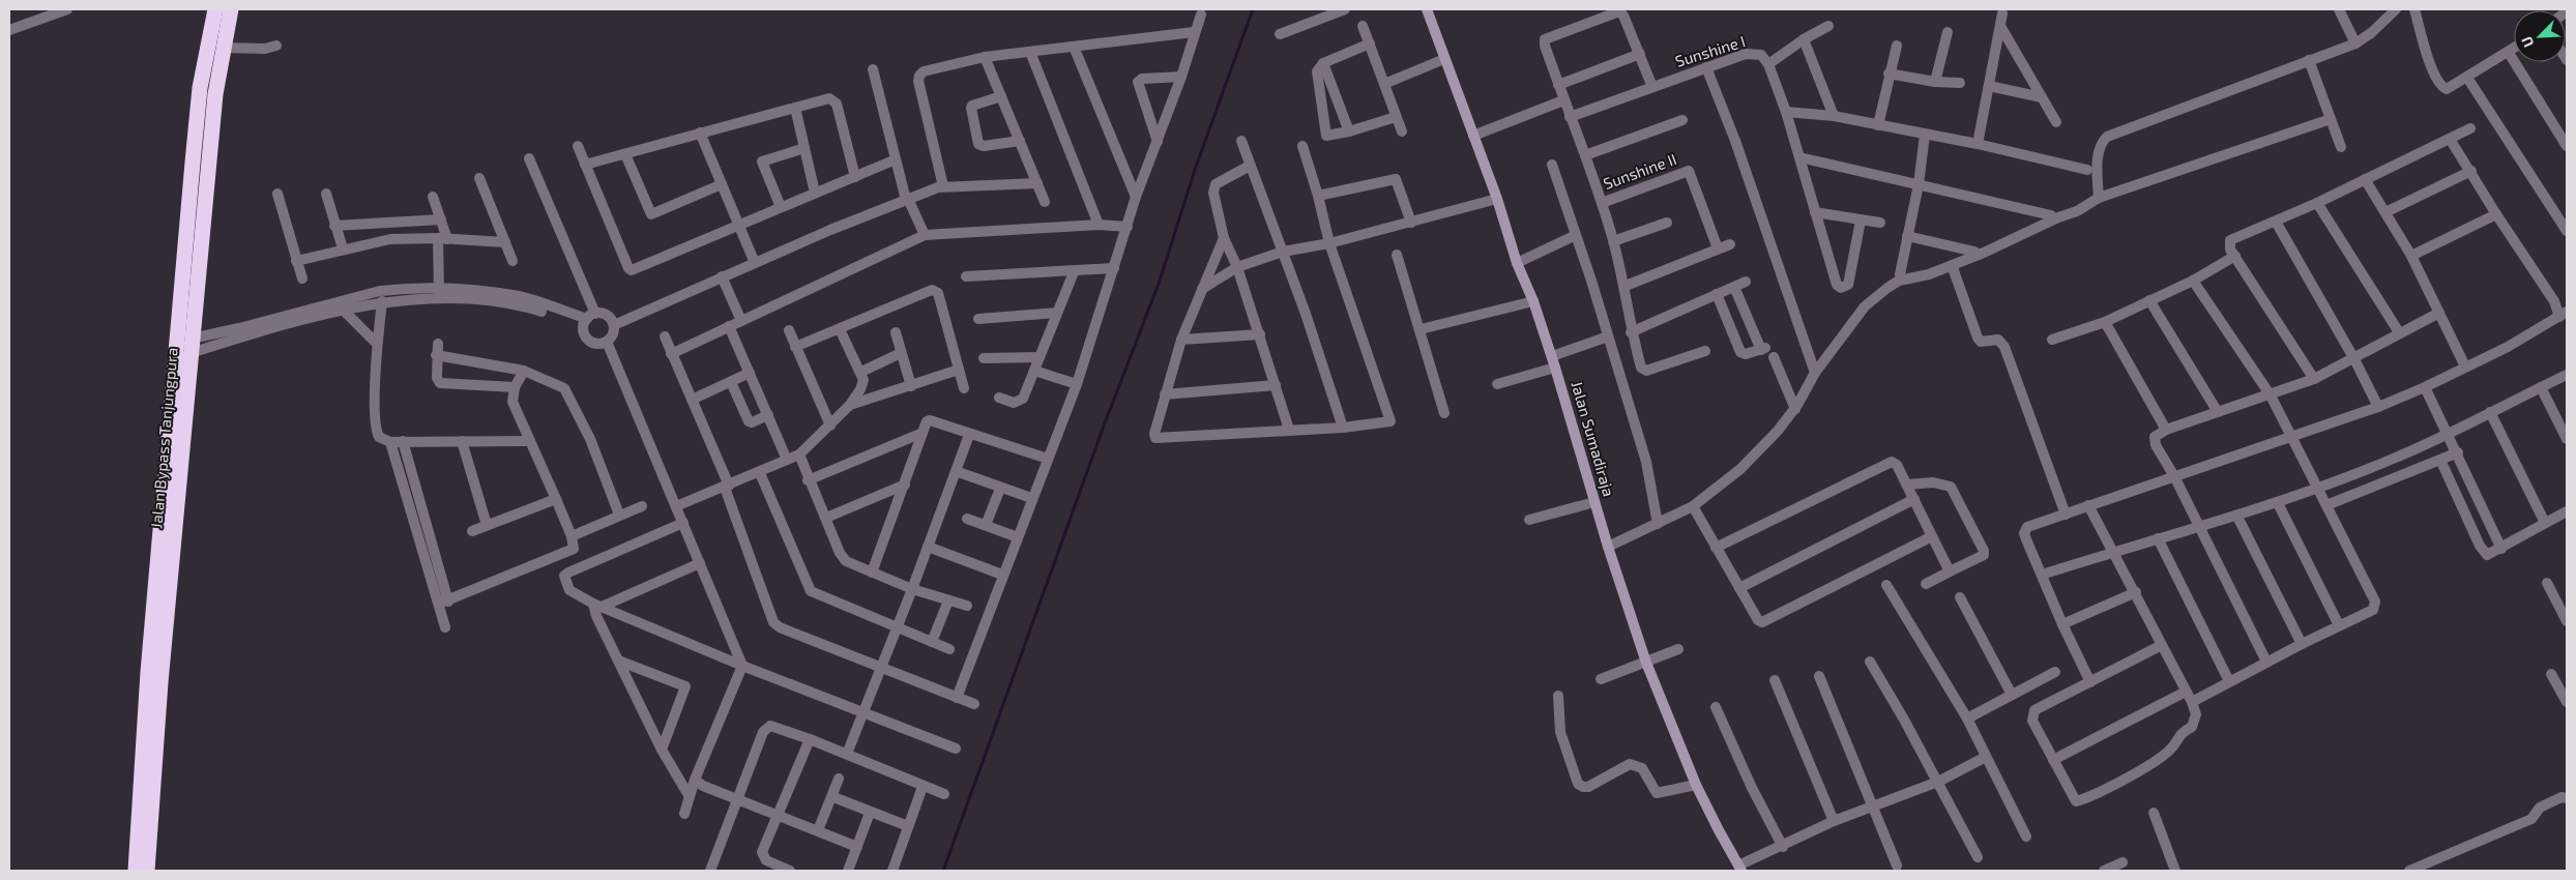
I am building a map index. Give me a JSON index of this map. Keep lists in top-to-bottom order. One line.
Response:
{"streets":{"highway":["Jalan Bypass Tanjungpura"],"street":["Sunshine I","Sunshine II","Jalan Sumadiraja"]},"north":"bottom left"}
